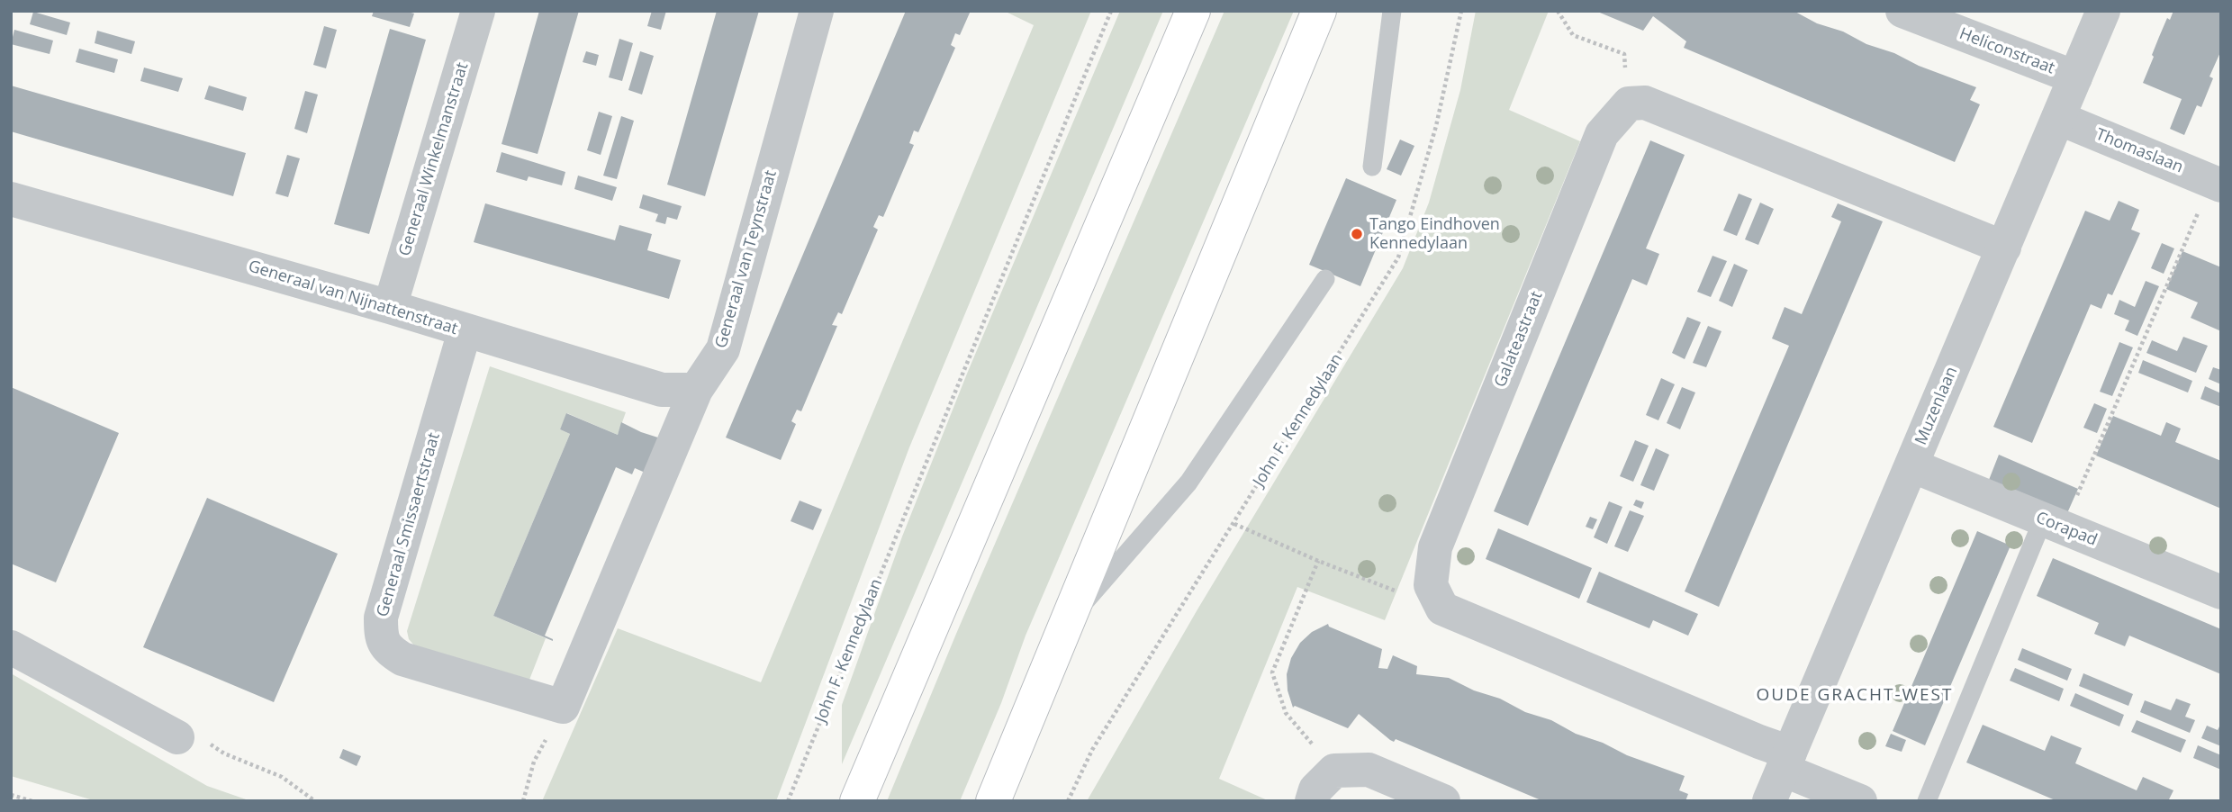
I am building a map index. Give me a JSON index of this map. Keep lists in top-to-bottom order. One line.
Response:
{"streets":{"street":["Heliconstraat","Thomaslaan","Generaal Winkelmanstraat","Generaal van Teynstraat","Generaal van Nijnattenstraat","Galateastraat","Muzenlaan","Generaal Smissaertstraat","Corapad"],"path":["John F. Kennedylaan"]},"crossings":[["Heliconstraat","Muzenlaan"],["Thomaslaan","Muzenlaan"],["Generaal Winkelmanstraat","Generaal van Nijnattenstraat"],["Generaal van Teynstraat","Generaal van Nijnattenstraat"],["Generaal van Teynstraat","Generaal Smissaertstraat"],["Generaal van Nijnattenstraat","Generaal Smissaertstraat"],["Muzenlaan","Corapad"]],"districts":["OUDE GRACHT-WEST"],"places":["Tango Eindhoven Kennedylaan"]}
